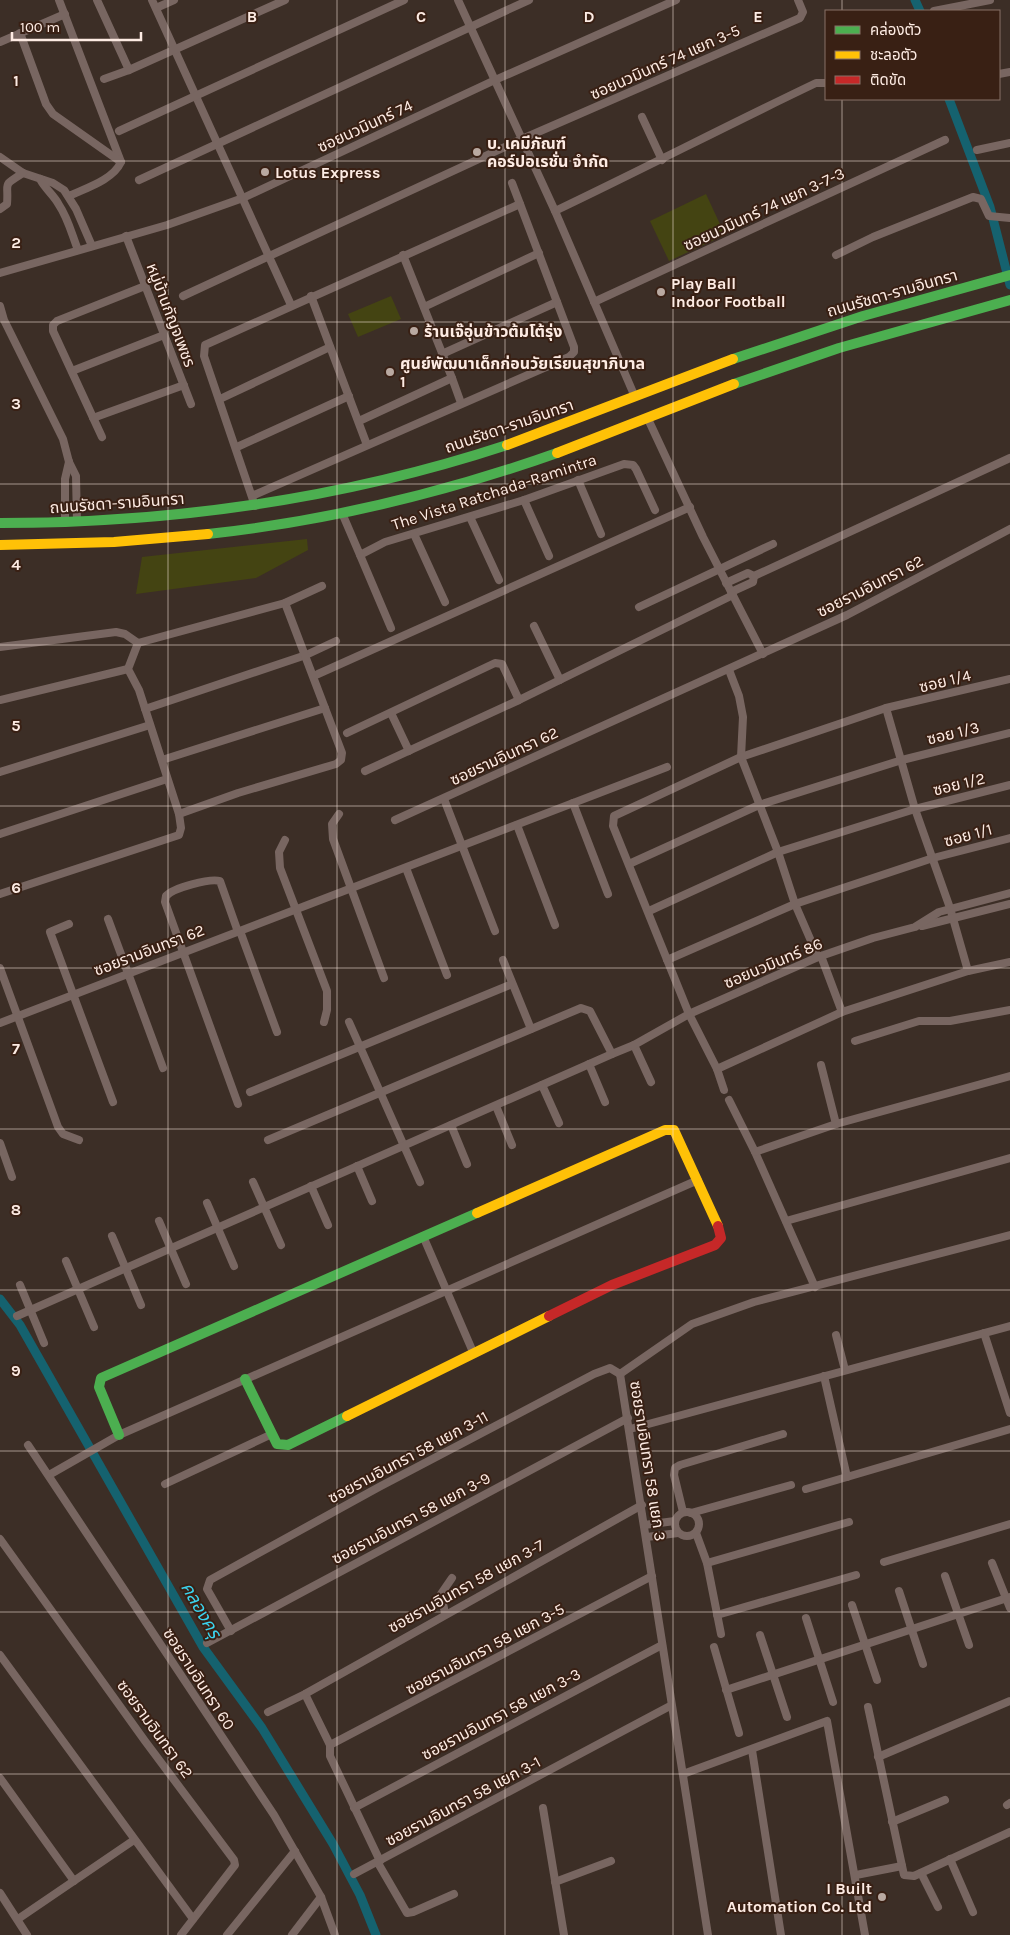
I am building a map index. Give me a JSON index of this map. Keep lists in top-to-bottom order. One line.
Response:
{"streets":{"main road":["ถนนรัชดา-รามอินทรา"],"street":["ซอยนวมินทร์ 74 แยก 3-5","ซอยนวมินทร์ 74","ซอยนวมินทร์ 74 แยก 3-7-3","หมู่บ้านกัญจเพชร","The Vista Ratchada-Ramintra","ซอยรามอินทรา 62","ซอย 1/4","ซอย 1/3","ซอย 1/2","ซอย 1/1","ซอยนวมินทร์ 86","ซอยรามอินทรา 58 แยก 3-11","ซอยรามอินทรา 58 แยก 3","ซอยรามอินทรา 58 แยก 3-9","ซอยรามอินทรา 58 แยก 3-7","ซอยรามอินทรา 58 แยก 3-5","ซอยรามอินทรา 60","ซอยรามอินทรา 58 แยก 3-3","ซอยรามอินทรา 58 แยก 3-1"]},"crossings":[["ซอยนวมินทร์ 74","หมู่บ้านกัญจเพชร"],["ซอย 1/4","ซอย 1/3"],["ซอยรามอินทรา 58 แยก 3-11","ซอยรามอินทรา 58 แยก 3"],["ซอยรามอินทรา 58 แยก 3-11","ซอยรามอินทรา 58 แยก 3-9"],["ซอยรามอินทรา 58 แยก 3","ซอยรามอินทรา 58 แยก 3-9"],["ซอยรามอินทรา 58 แยก 3","ซอยรามอินทรา 58 แยก 3-7"],["ซอยรามอินทรา 58 แยก 3","ซอยรามอินทรา 58 แยก 3-5"],["ซอยรามอินทรา 58 แยก 3","ซอยรามอินทรา 58 แยก 3-3"],["ซอยรามอินทรา 58 แยก 3","ซอยรามอินทรา 58 แยก 3-1"],["ซอยรามอินทรา 58 แยก 3-7","ซอยรามอินทรา 58 แยก 3-1"],["ซอยรามอินทรา 58 แยก 3-5","ซอยรามอินทรา 58 แยก 3-1"],["ซอยรามอินทรา 58 แยก 3-3","ซอยรามอินทรา 58 แยก 3-1"]],"water":["คลองครุ"],"places":["บ. เคมีภัณฑ์ คอร์ปอเรชั่น จำกัด","Lotus Express","Play Ball Indoor Football","ร้านเจ๊อุ่นข้าวต้มโต้รุ่ง","ศูนย์พัฒนาเด็กก่อนวัยเรียนสุขาภิบาล 1","I Built Automation Co. Ltd"],"legend":["คล่องตัว","ชะลอตัว","ติดขัด"],"scale_bar":"100 m","grid":{"columns":["B","C","D","E"],"rows":["1","2","3","4","5","6","7","8","9"]}}
